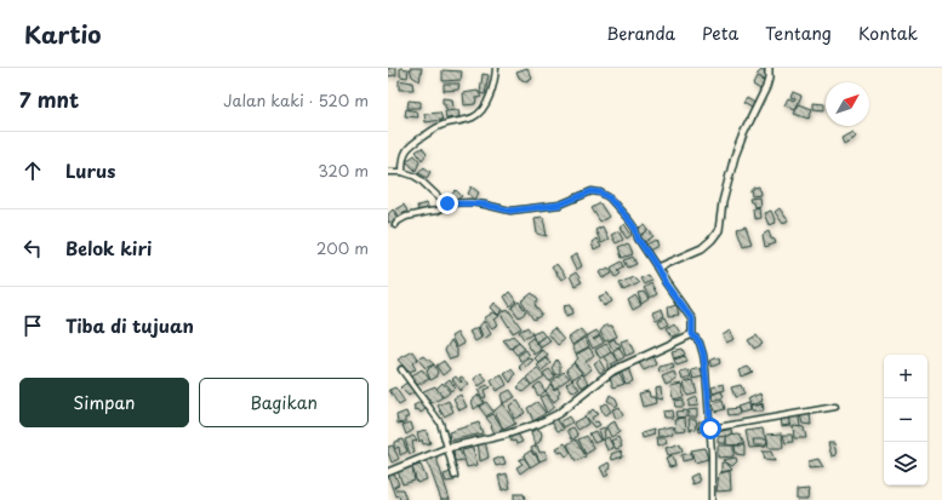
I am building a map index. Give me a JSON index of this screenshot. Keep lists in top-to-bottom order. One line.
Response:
{"north":"top right","page":{"header":"Kartio","nav":["Beranda","Peta","Tentang","Kontak"],"heading":["7 mnt","Jalan kaki · 520 m"],"list":[["Lurus","320 m"],["Belok kiri","200 m"],"Tiba di tujuan"],"map_buttons":["+","−"],"buttons":["Simpan","Bagikan"]}}
